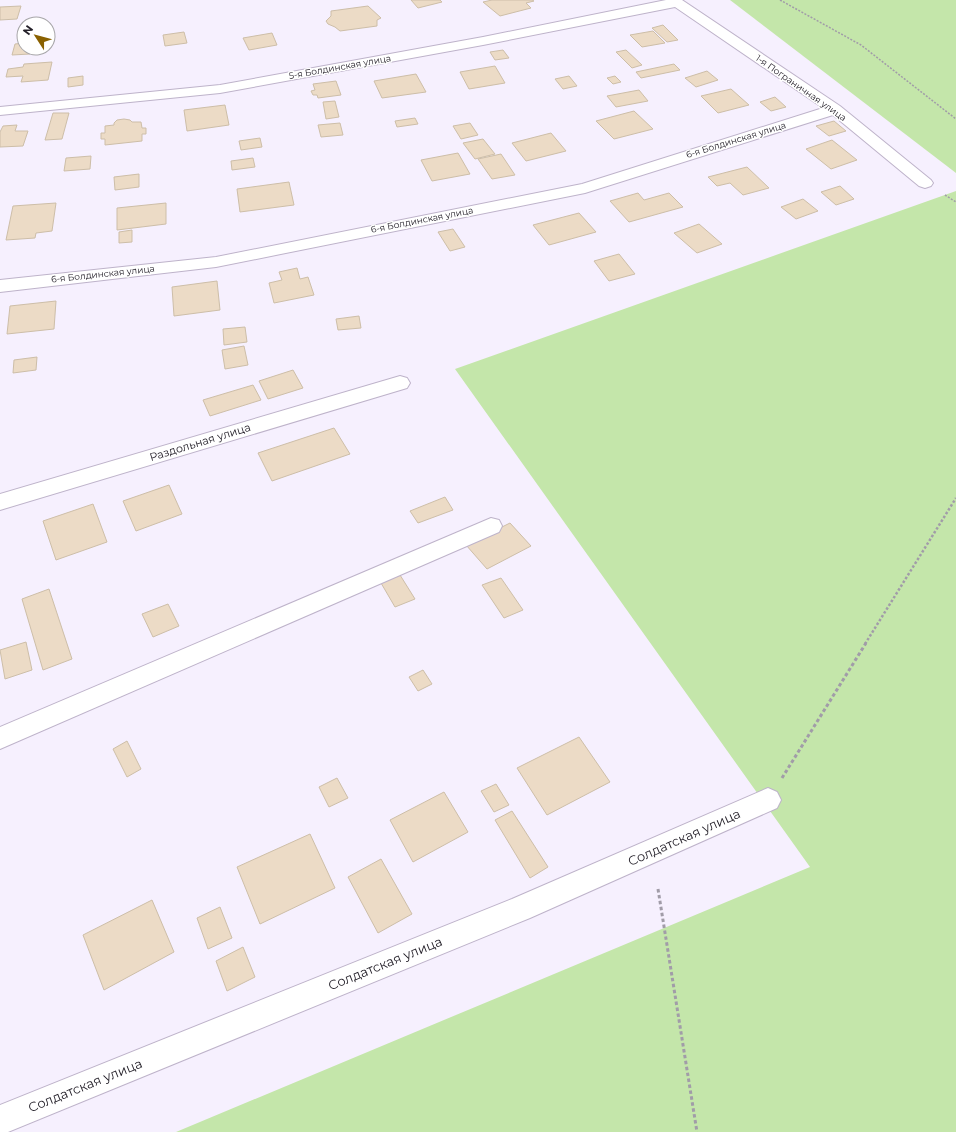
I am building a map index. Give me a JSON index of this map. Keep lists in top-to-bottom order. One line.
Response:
{"streets":{"street":["5-я Болдинская улица","1-я Пограничная улица","6-я Болдинская улица","Раздольная улица","Солдатская улица"]},"crossings":[["5-я Болдинская улица","1-я Пограничная улица"],["1-я Пограничная улица","6-я Болдинская улица"]],"north":"top left"}
